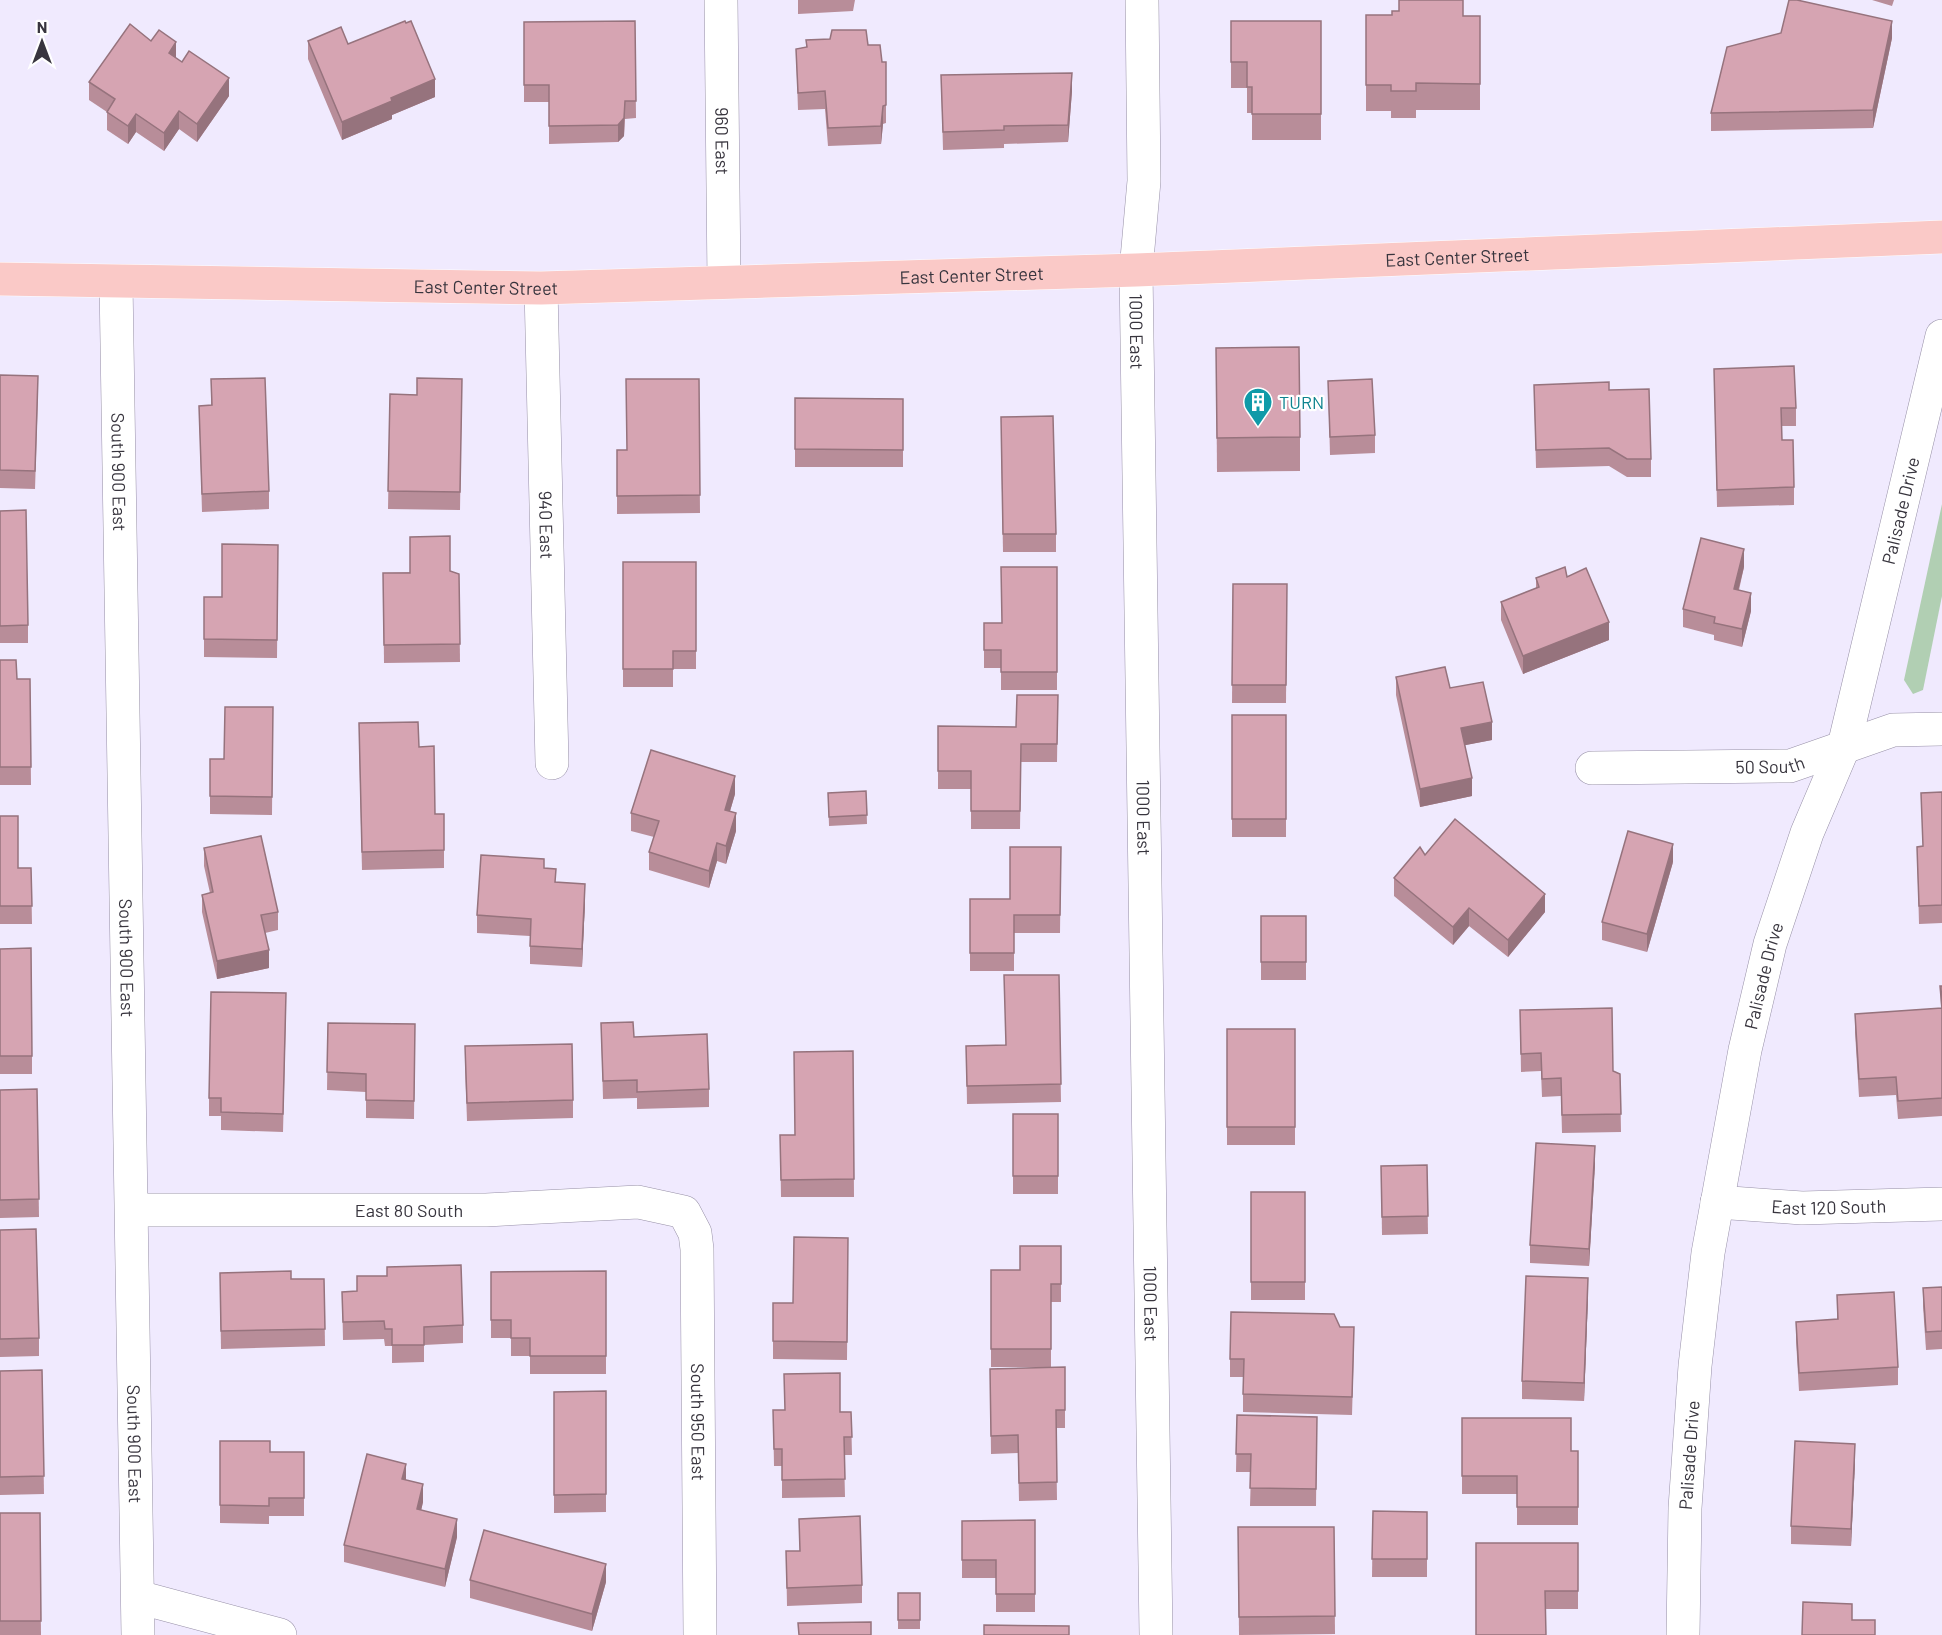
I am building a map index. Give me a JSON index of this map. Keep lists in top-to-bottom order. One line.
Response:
{"streets":{"main road":["East Center Street"],"street":["960 East","1000 East","South 900 East","Palisade Drive","940 East","50 South","East 120 South","East 80 South","South 950 East"]},"crossings":[["960 East","East Center Street"],["East Center Street","1000 East"],["East Center Street","South 900 East"],["East Center Street","940 East"],["South 900 East","East 80 South"],["Palisade Drive","50 South"],["Palisade Drive","East 120 South"],["East 80 South","South 950 East"]],"places":{"building":["TURN"]},"north":"top"}
